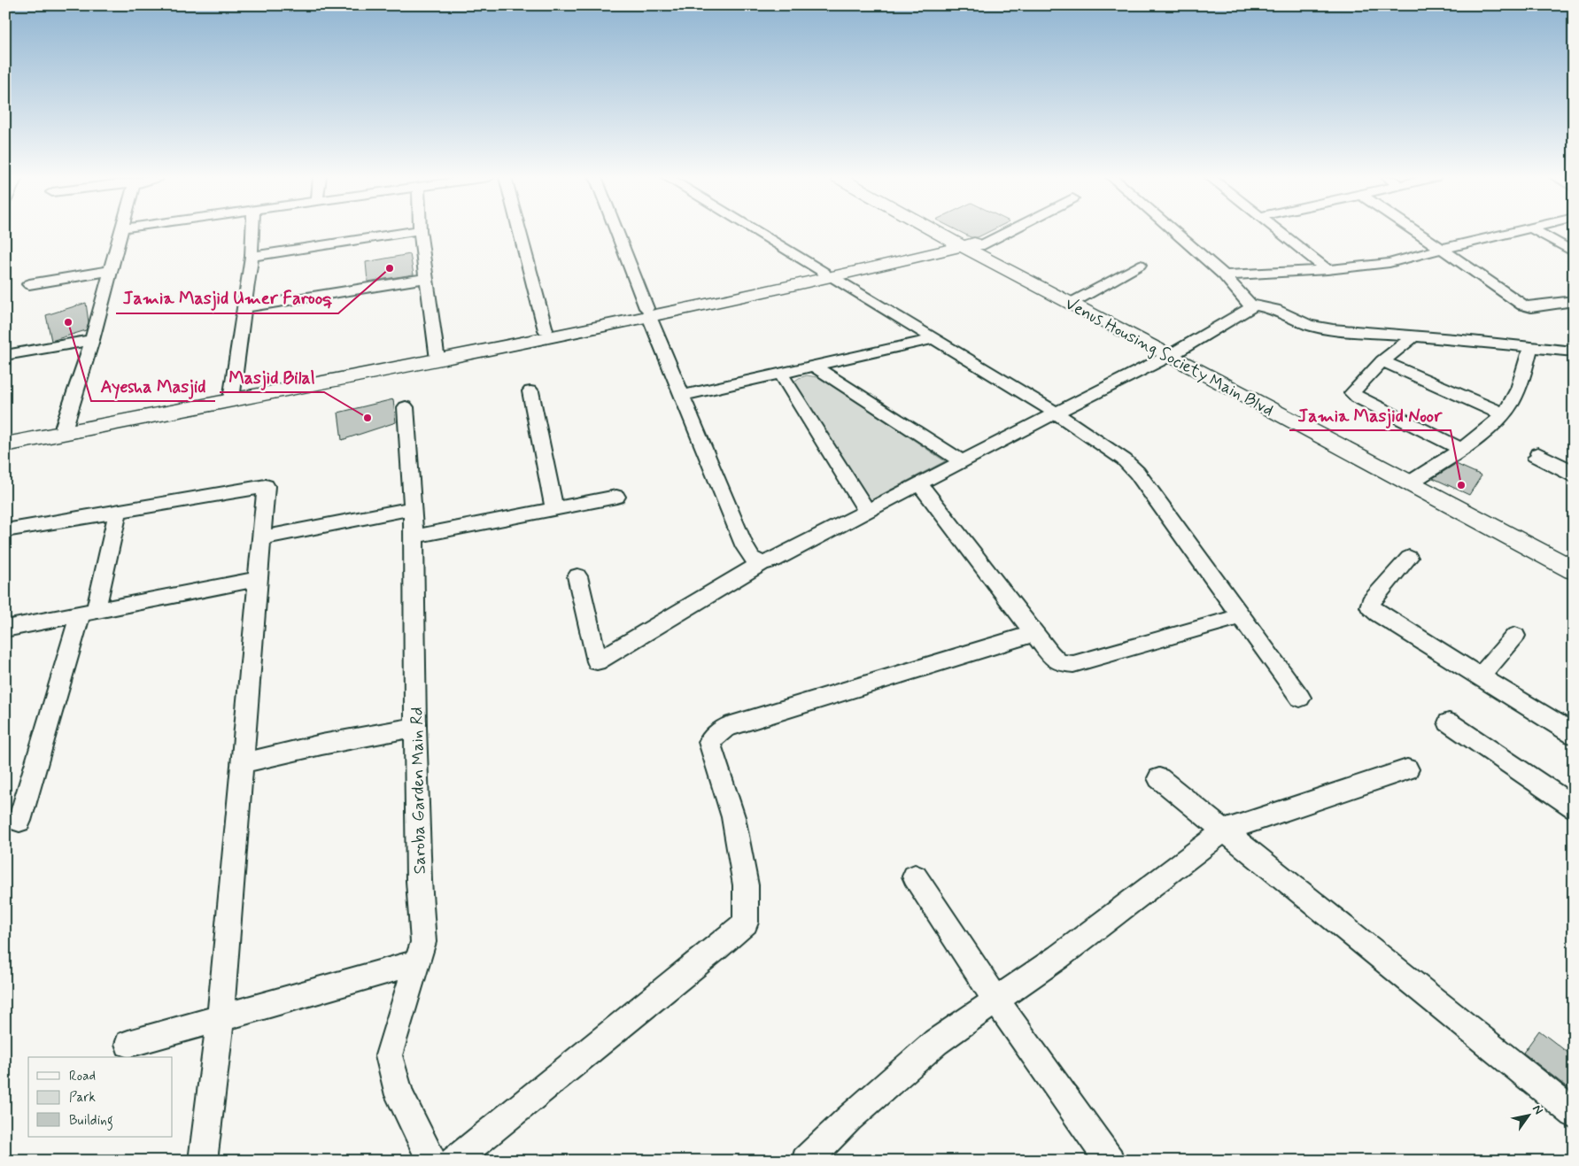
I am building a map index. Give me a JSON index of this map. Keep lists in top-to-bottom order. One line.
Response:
{"streets":{"street":["Venus Housing Society Main Blvd","Saroba Garden Main Rd"]},"places":["Jamia Masjid Umer Farooq","Ayesha Masjid","Masjid Bilal","Jamia Masjid Noor"],"legend":["Road","Park","Building"],"north":"top right"}
